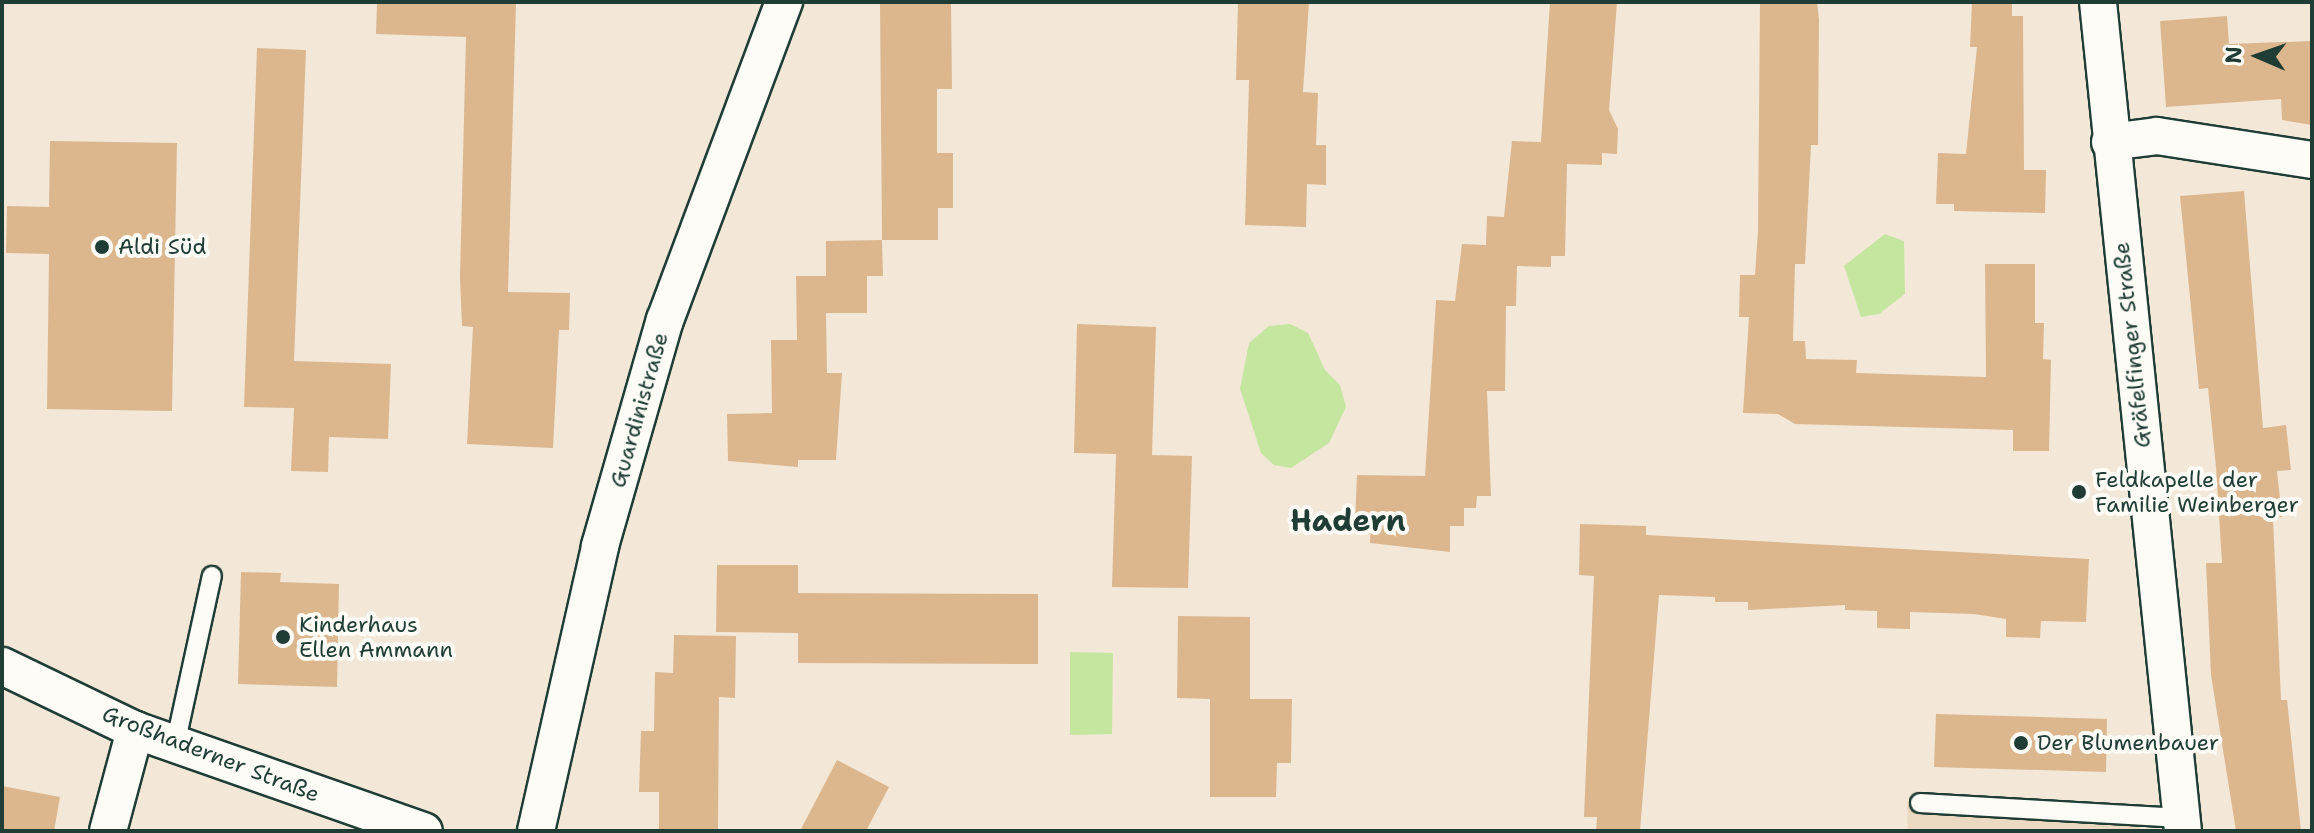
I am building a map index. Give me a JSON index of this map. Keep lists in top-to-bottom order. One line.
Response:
{"streets":{"street":["Gräfelfinger Straße","Guardinistraße","Großhaderner Straße"]},"districts":["Hadern"],"places":["Aldi Süd","Feldkapelle der Familie Weinberger","Kinderhaus Ellen Ammann","Der Blumenbauer"],"north":"left"}
